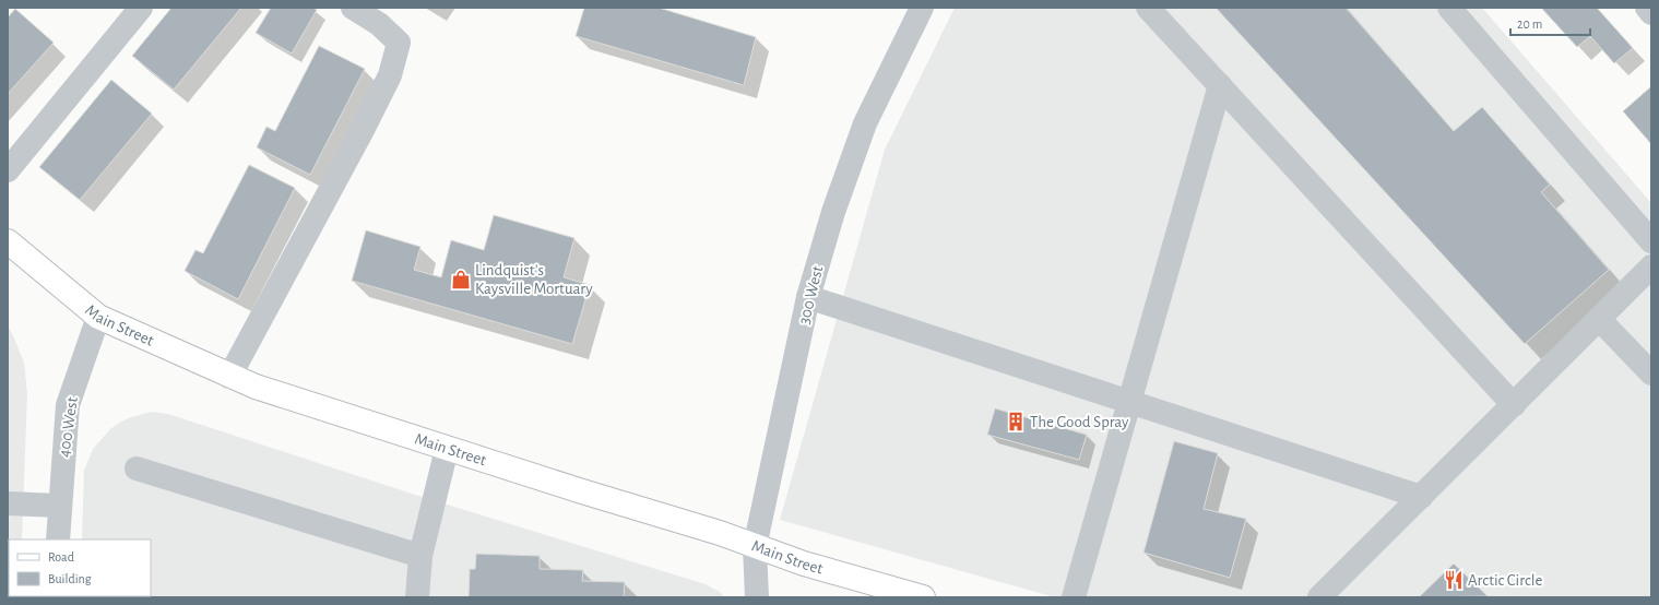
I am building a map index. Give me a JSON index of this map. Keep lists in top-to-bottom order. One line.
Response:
{"streets":{"main road":["Main Street"],"street":["300 West","400 West"]},"crossings":[["300 West","Main Street"],["Main Street","400 West"]],"places":{"shop":["Lindquist's Kaysville Mortuary"],"building":["The Good Spray"],"restaurant":["Arctic Circle"]},"legend":["Road","Building"],"scale_bar":"20 m"}
